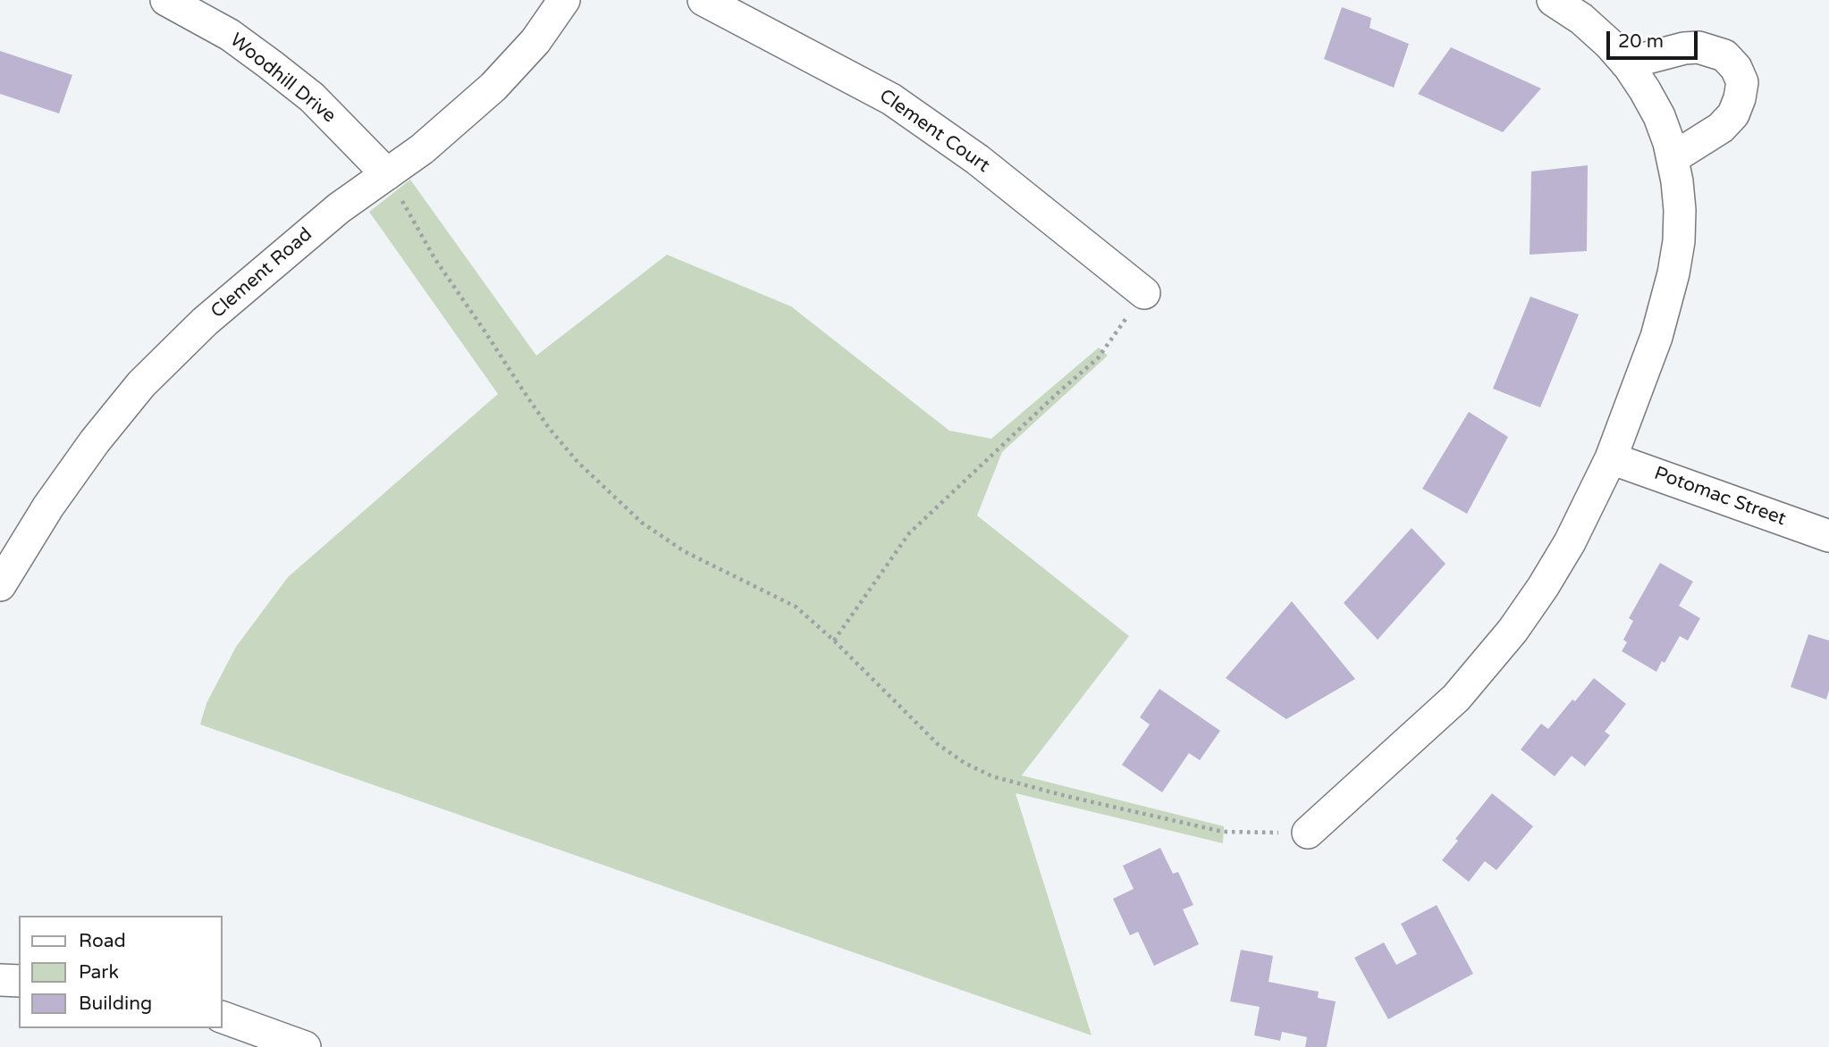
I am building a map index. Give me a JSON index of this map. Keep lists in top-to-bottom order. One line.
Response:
{"streets":{"street":["Woodhill Drive","Clement Court","Clement Road","Potomac Street"]},"crossings":[["Woodhill Drive","Clement Road"]],"legend":["Road","Park","Building"],"scale_bar":"20 m"}
